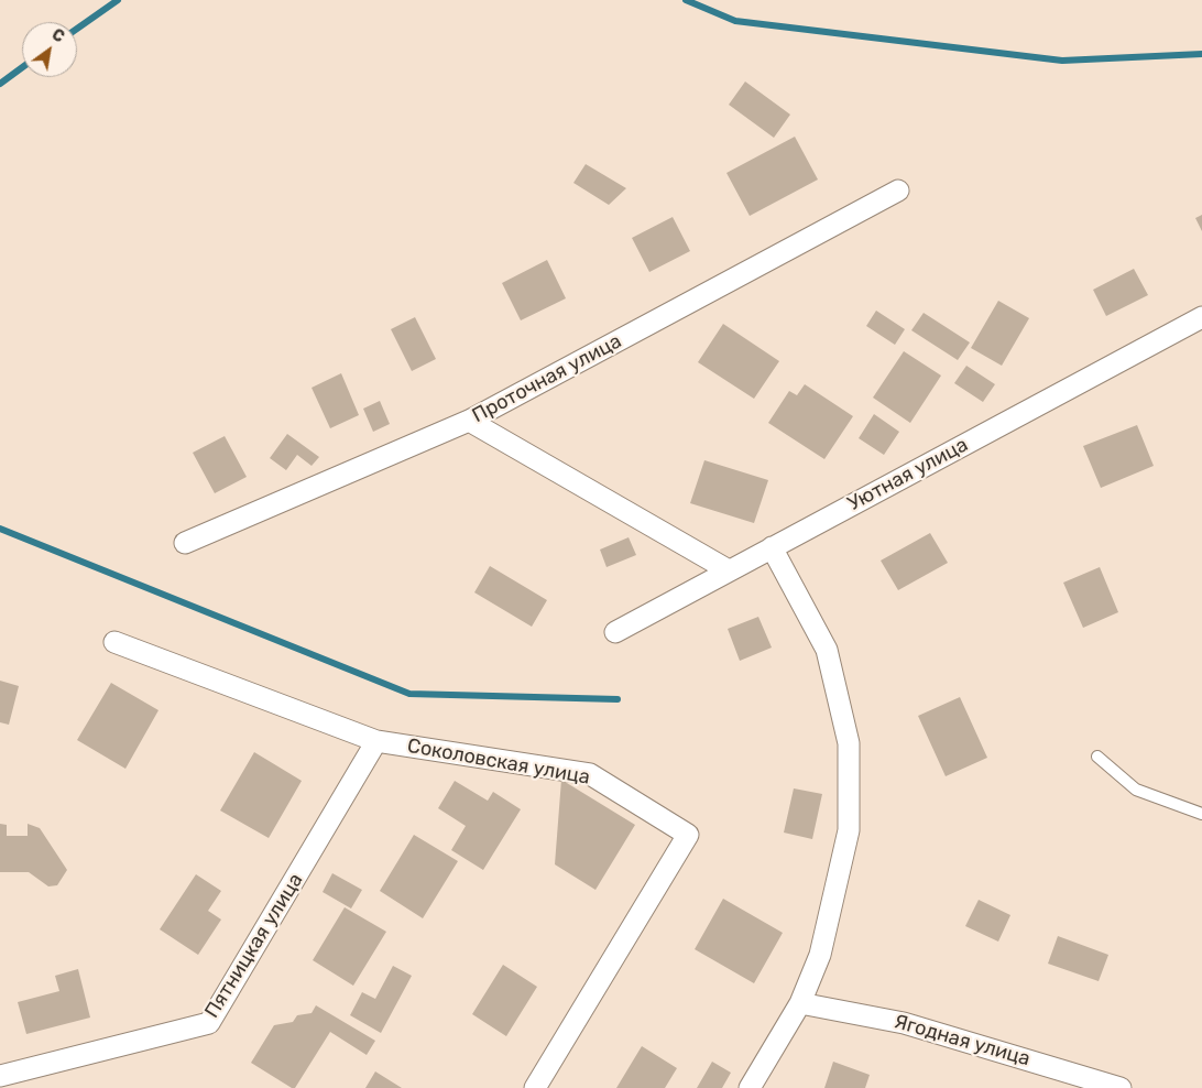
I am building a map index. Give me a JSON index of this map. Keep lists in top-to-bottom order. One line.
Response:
{"streets":{"street":["Проточная улица","Уютная улица","Соколовская улица","Пятницкая улица","Ягодная улица"]},"crossings":[["Соколовская улица","Пятницкая улица"]],"north":"top right"}
